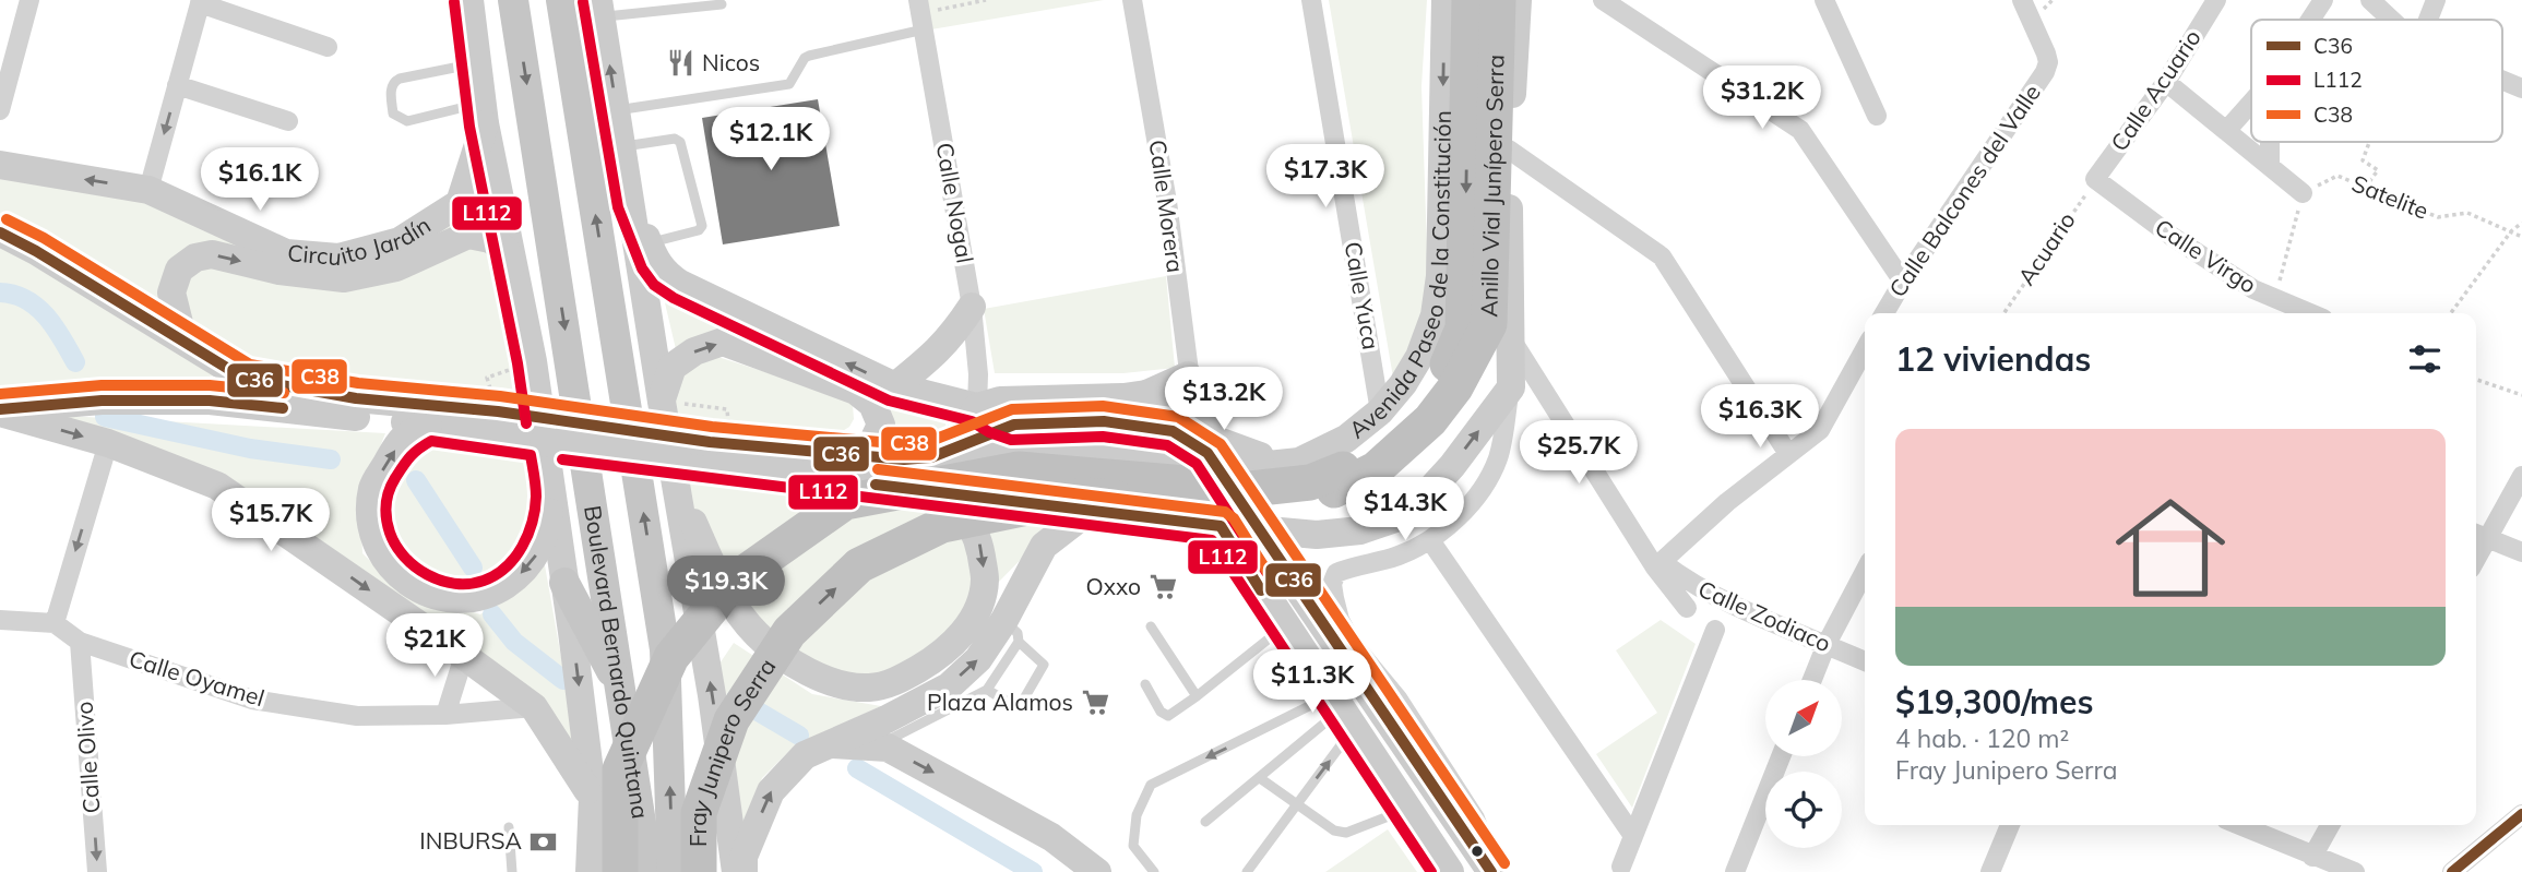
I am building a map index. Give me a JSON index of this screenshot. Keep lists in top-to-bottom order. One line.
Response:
{"streets":{"highway":["Anillo Vial Junípero Serra","Fray Junipero Serra"],"main road":["Boulevard Bernardo Quintana"],"street":["Calle Acuario","Calle Balcones del Valle","Calle Nogal","Calle Morera","Circuito Jardín","Calle Virgo","Avenida Paseo de la Constitución","Calle Yuca","Calle Zodiaco","Calle Oyamel","Calle Olivo"],"path":["Satelite","Acuario"]},"crossings":[["Calle Acuario","Acuario"],["Calle Acuario","Calle Virgo"],["Anillo Vial Junípero Serra","Fray Junipero Serra"],["Circuito Jardín","Boulevard Bernardo Quintana"],["Acuario","Calle Virgo"],["Avenida Paseo de la Constitución","Calle Yuca"],["Calle Oyamel","Calle Olivo"]],"one_way":["Fray Junipero Serra","Calle Olivo"],"places":{"restaurant":["Nicos"],"supermarket":["Oxxo","Plaza Alamos"],"bank":["INBURSA"]},"lines":["transit line L112","transit line C38","transit line C36"],"legend":["C36","L112","C38"],"north":"top right","page":{"price":["$31.2K","$12.1K","$17.3K","$16.1K","$13.2K","$16.3K","$25.7K","$14.3K","$15.7K","$19.3K","$21K","$11.3K"],"heading":"12 viviendas","list":[{"name":"$19,300/mes","note":"4 hab. · 120 m² · Fray Junipero Serra"}]}}
